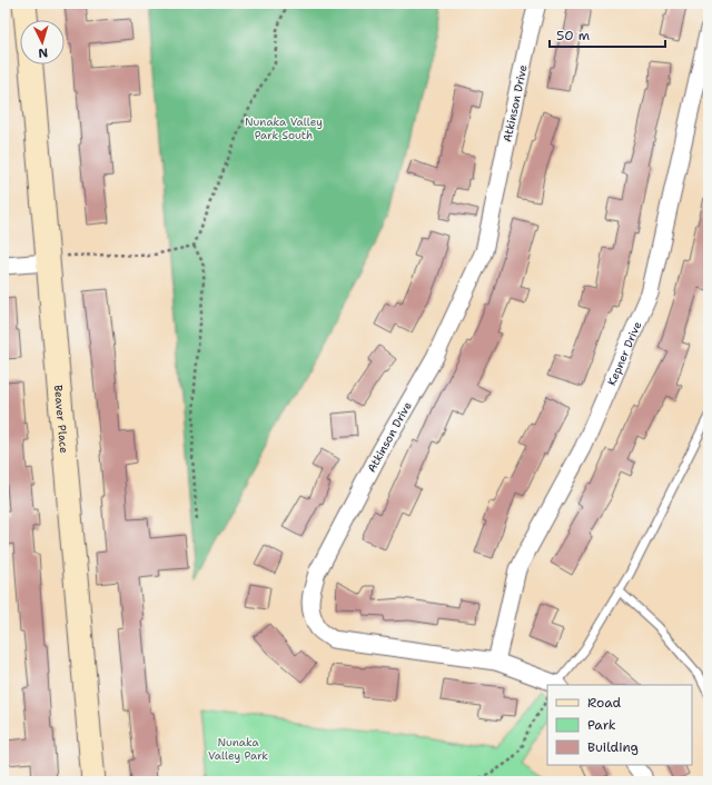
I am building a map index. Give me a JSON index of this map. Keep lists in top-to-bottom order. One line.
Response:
{"streets":{"street":["Atkinson Drive","Kepner Drive","Beaver Place"]},"crossings":[["Atkinson Drive","Kepner Drive"]],"parks":["Nunaka Valley Park South","Nunaka Valley Park"],"legend":["Road","Park","Building"],"scale_bar":"50 m","north":"bottom"}
